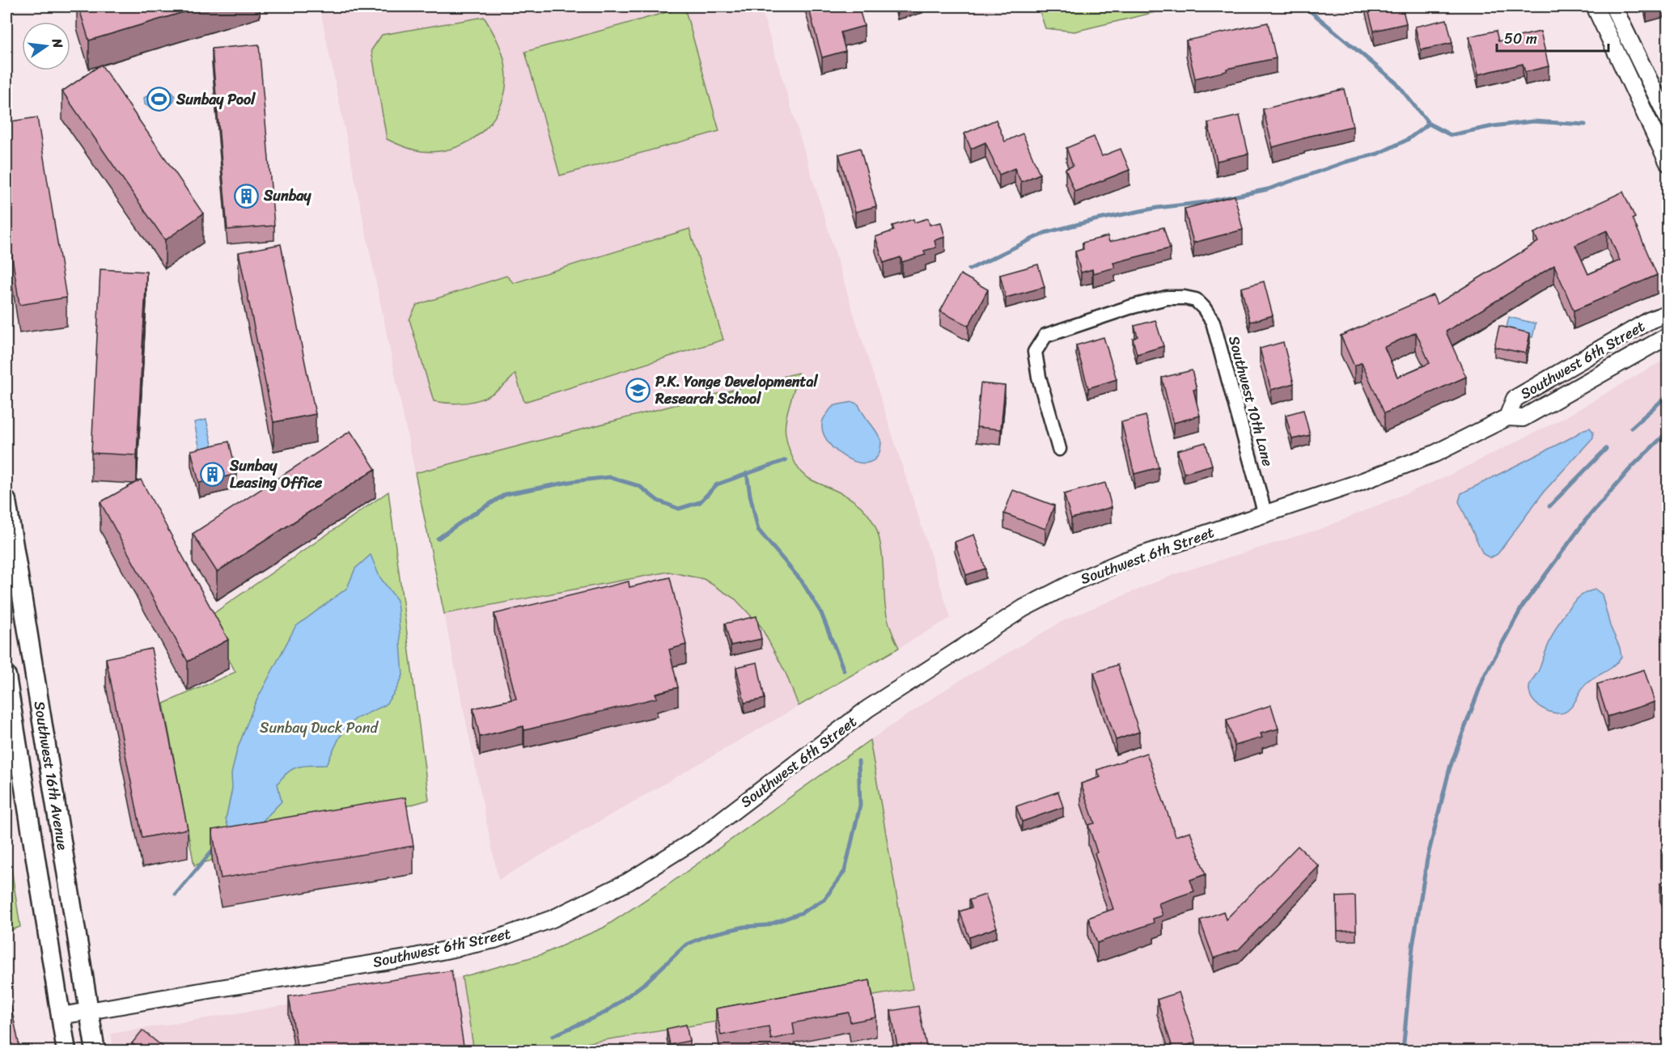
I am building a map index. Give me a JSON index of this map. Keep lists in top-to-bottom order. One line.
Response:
{"streets":{"main road":["Southwest 16th Avenue"],"street":["Southwest 6th Street","Southwest 10th Lane"]},"crossings":[["Southwest 6th Street","Southwest 10th Lane"],["Southwest 6th Street","Southwest 16th Avenue"]],"parks":["Sunbay Duck Pond"],"places":{"sports":["Sunbay Pool"],"building":["Sunbay","Sunbay Leasing Office"],"school or university":["P.K. Yonge Developmental Research School"]},"scale_bar":"50 m","north":"right"}
